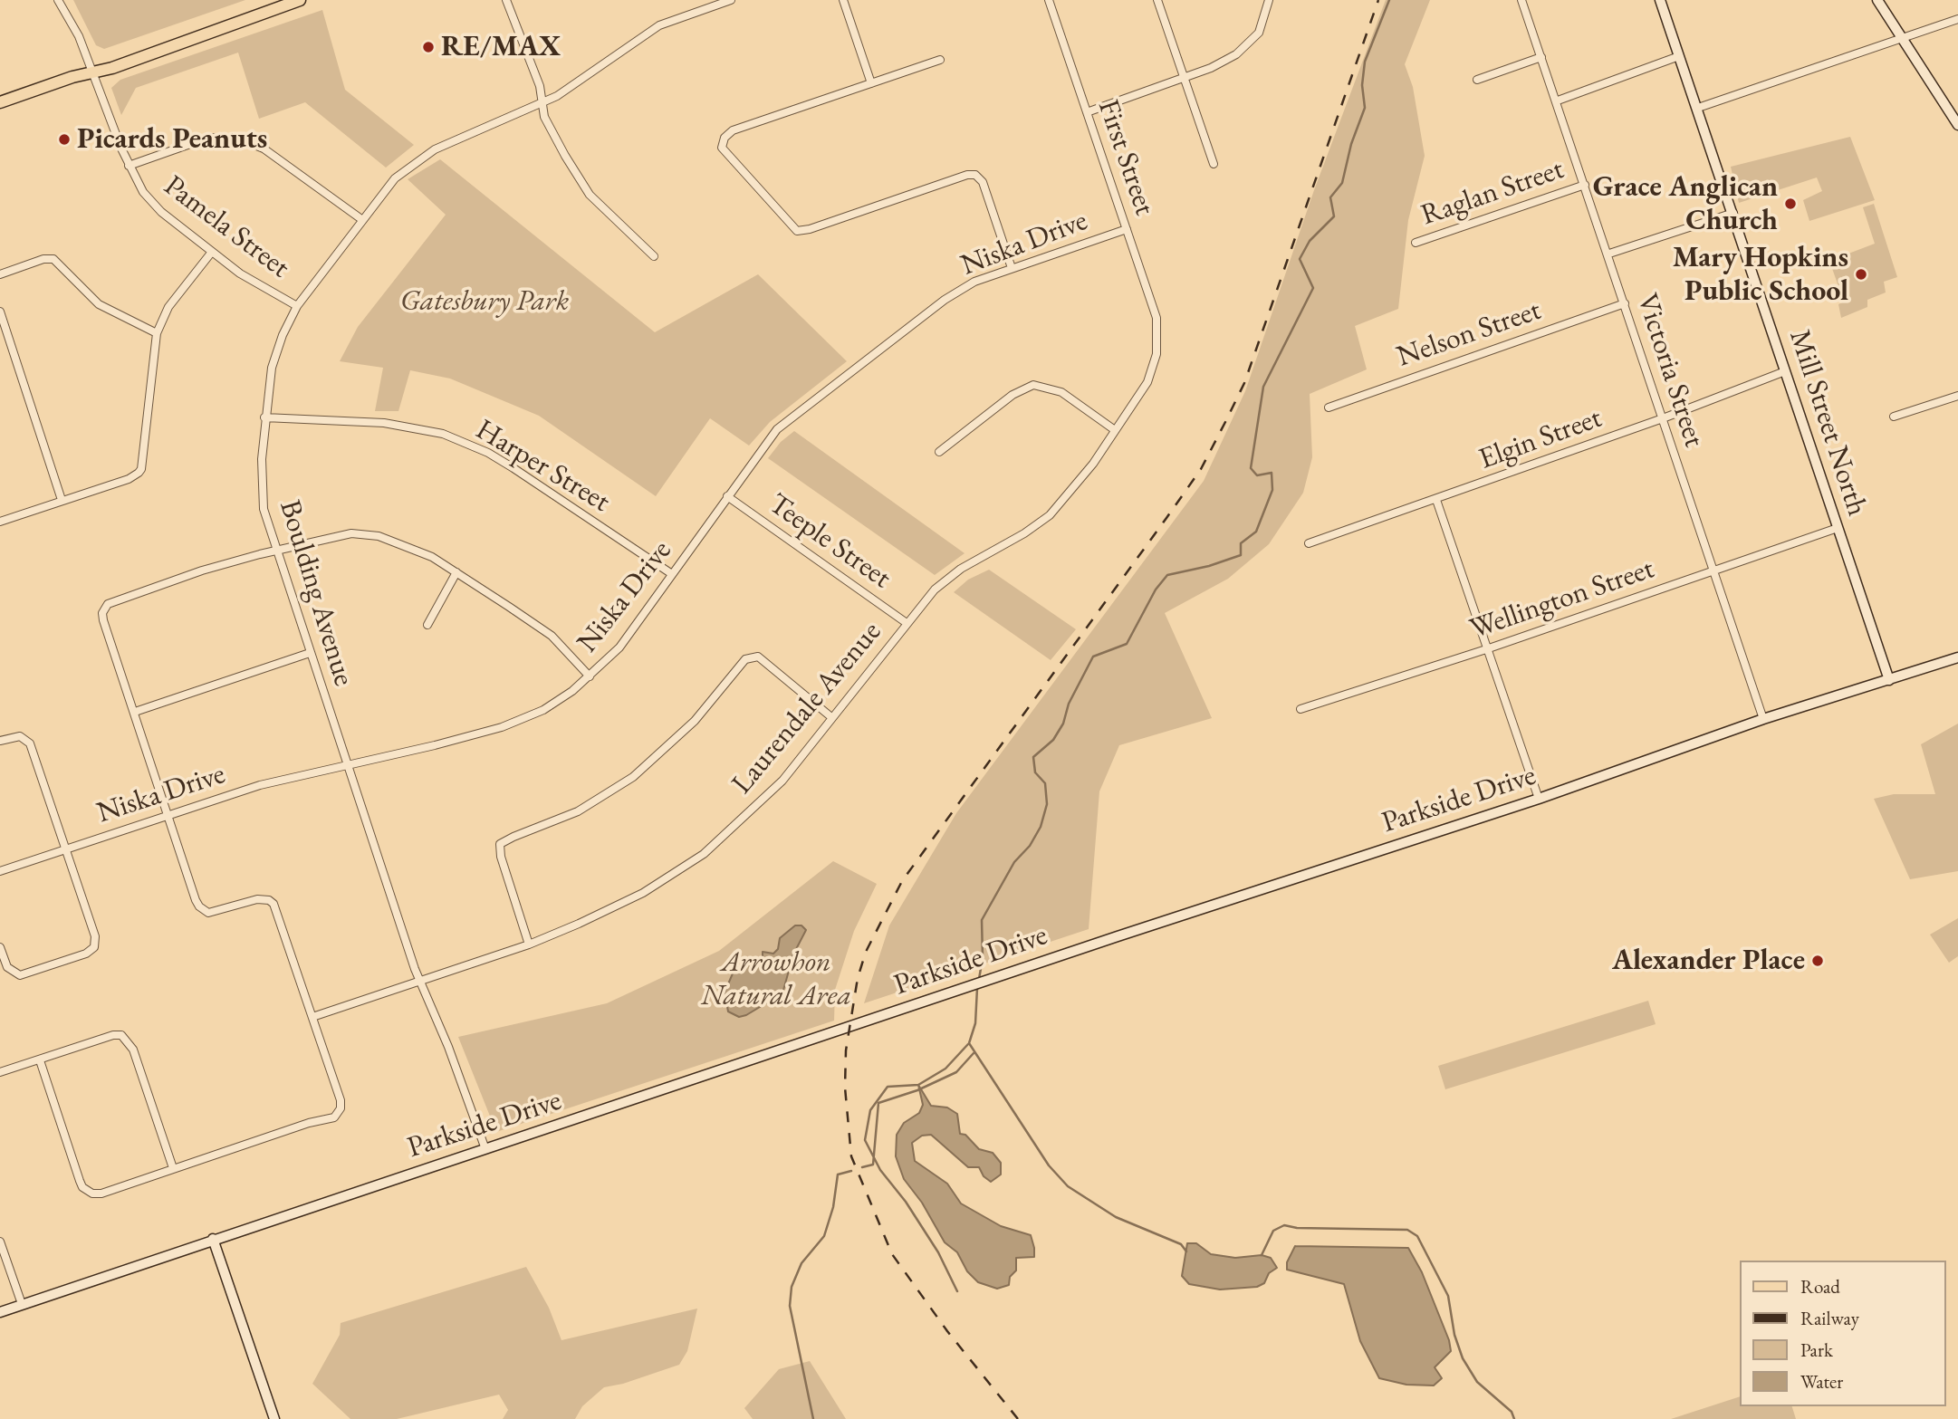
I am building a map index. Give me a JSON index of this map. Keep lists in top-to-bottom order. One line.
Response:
{"streets":{"main road":["Mill Street North","Parkside Drive"],"street":["First Street","Raglan Street","Pamela Street","Niska Drive","Nelson Street","Victoria Street","Elgin Street","Harper Street","Teeple Street","Boulding Avenue","Wellington Street","Laurendale Avenue"]},"crossings":[["First Street","Niska Drive"],["First Street","Laurendale Avenue"],["Raglan Street","Victoria Street"],["Pamela Street","Boulding Avenue"],["Niska Drive","Harper Street"],["Niska Drive","Teeple Street"],["Niska Drive","Boulding Avenue"],["Nelson Street","Victoria Street"],["Victoria Street","Elgin Street"],["Victoria Street","Wellington Street"],["Victoria Street","Parkside Drive"],["Mill Street North","Elgin Street"],["Mill Street North","Wellington Street"],["Mill Street North","Parkside Drive"],["Harper Street","Boulding Avenue"],["Teeple Street","Laurendale Avenue"],["Boulding Avenue","Laurendale Avenue"],["Boulding Avenue","Parkside Drive"]],"parks":["Gatesbury Park","Arrowhon Natural Area"],"places":["RE/MAX","Picards Peanuts","Grace Anglican Church","Mary Hopkins Public School","Alexander Place"],"legend":["Road","Railway","Park","Water"]}
